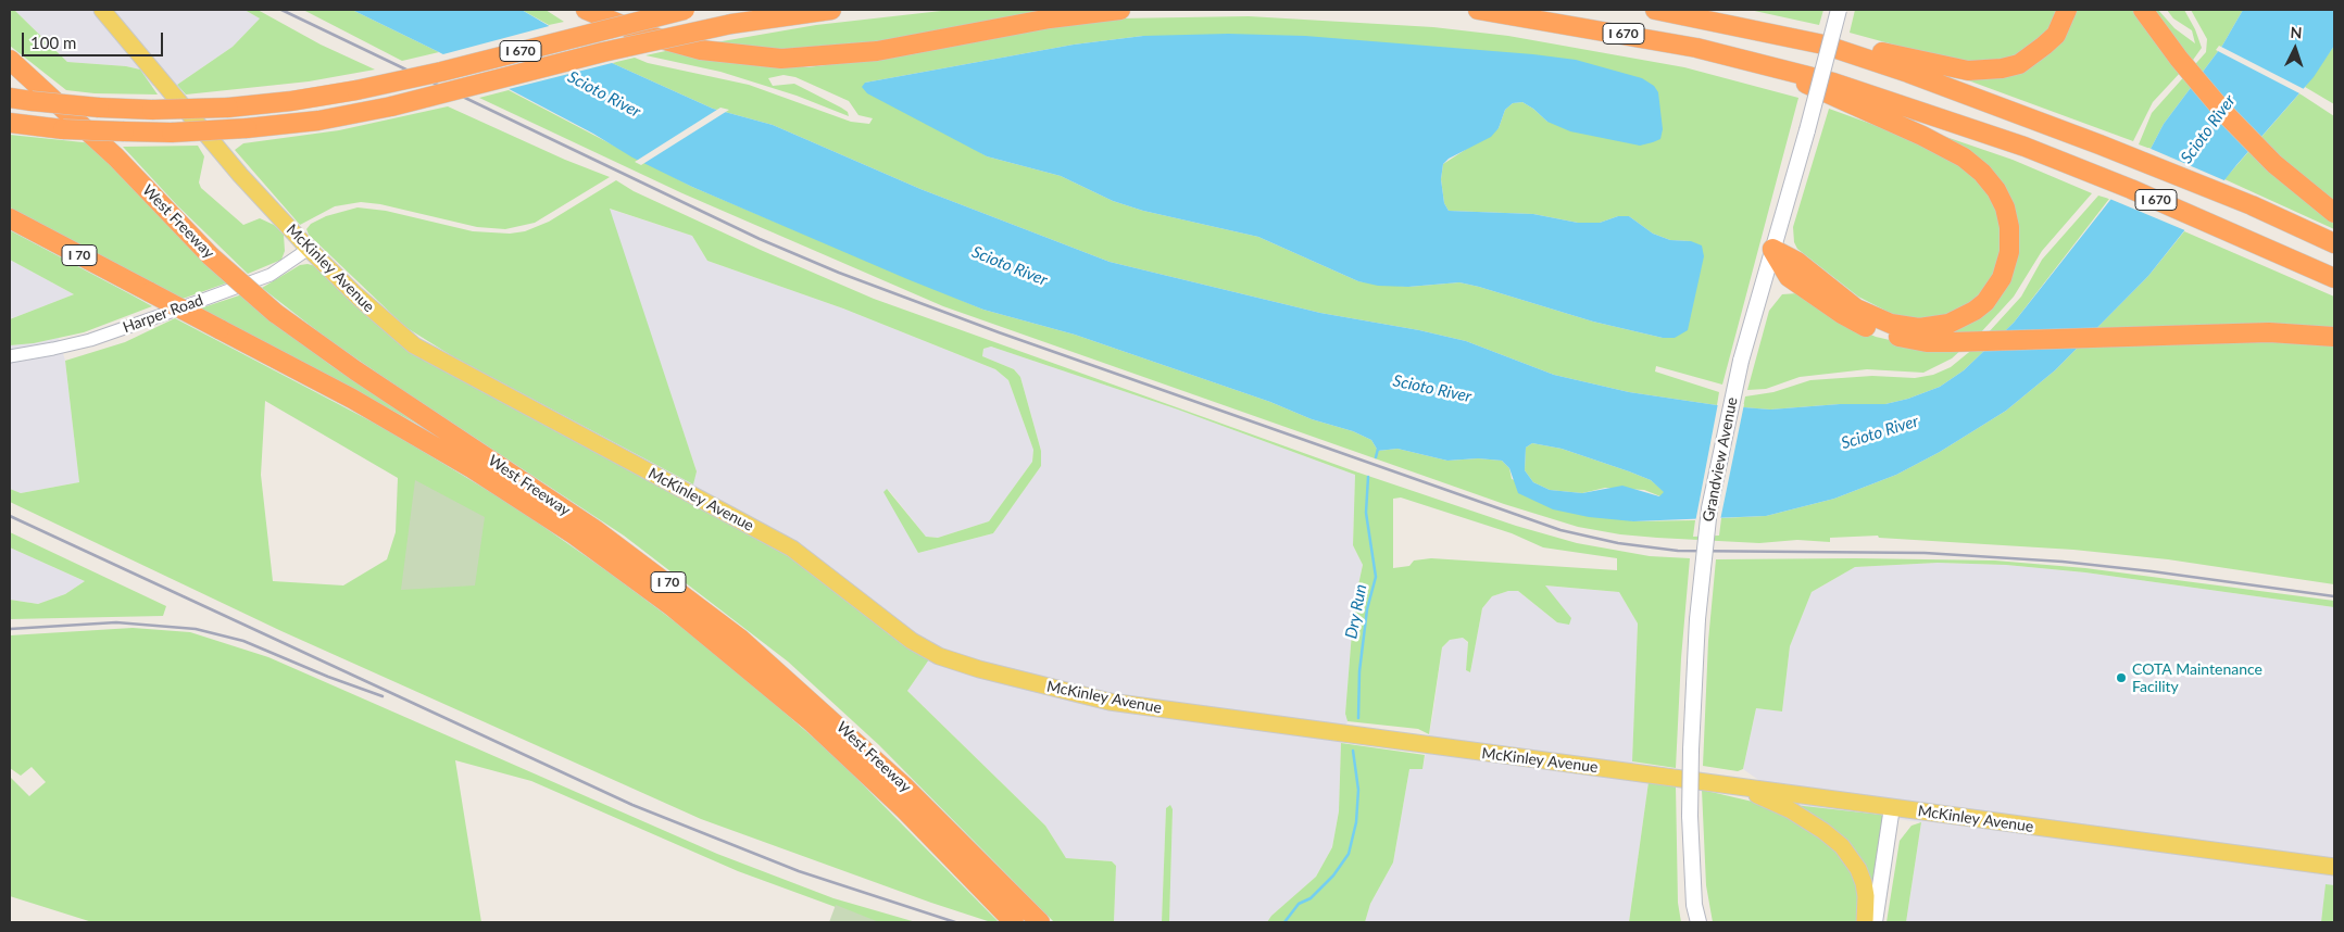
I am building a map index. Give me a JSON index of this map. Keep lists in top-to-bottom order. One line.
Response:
{"streets":{"highway":["I 670","West Freeway","I 70"],"main road":["McKinley Avenue","Grandview Avenue"],"street":["Harper Road"]},"crossings":[["McKinley Avenue","Harper Road"]],"water":["Scioto River","Dry Run"],"places":["COTA Maintenance Facility"],"scale_bar":"100 m","north":"top"}
